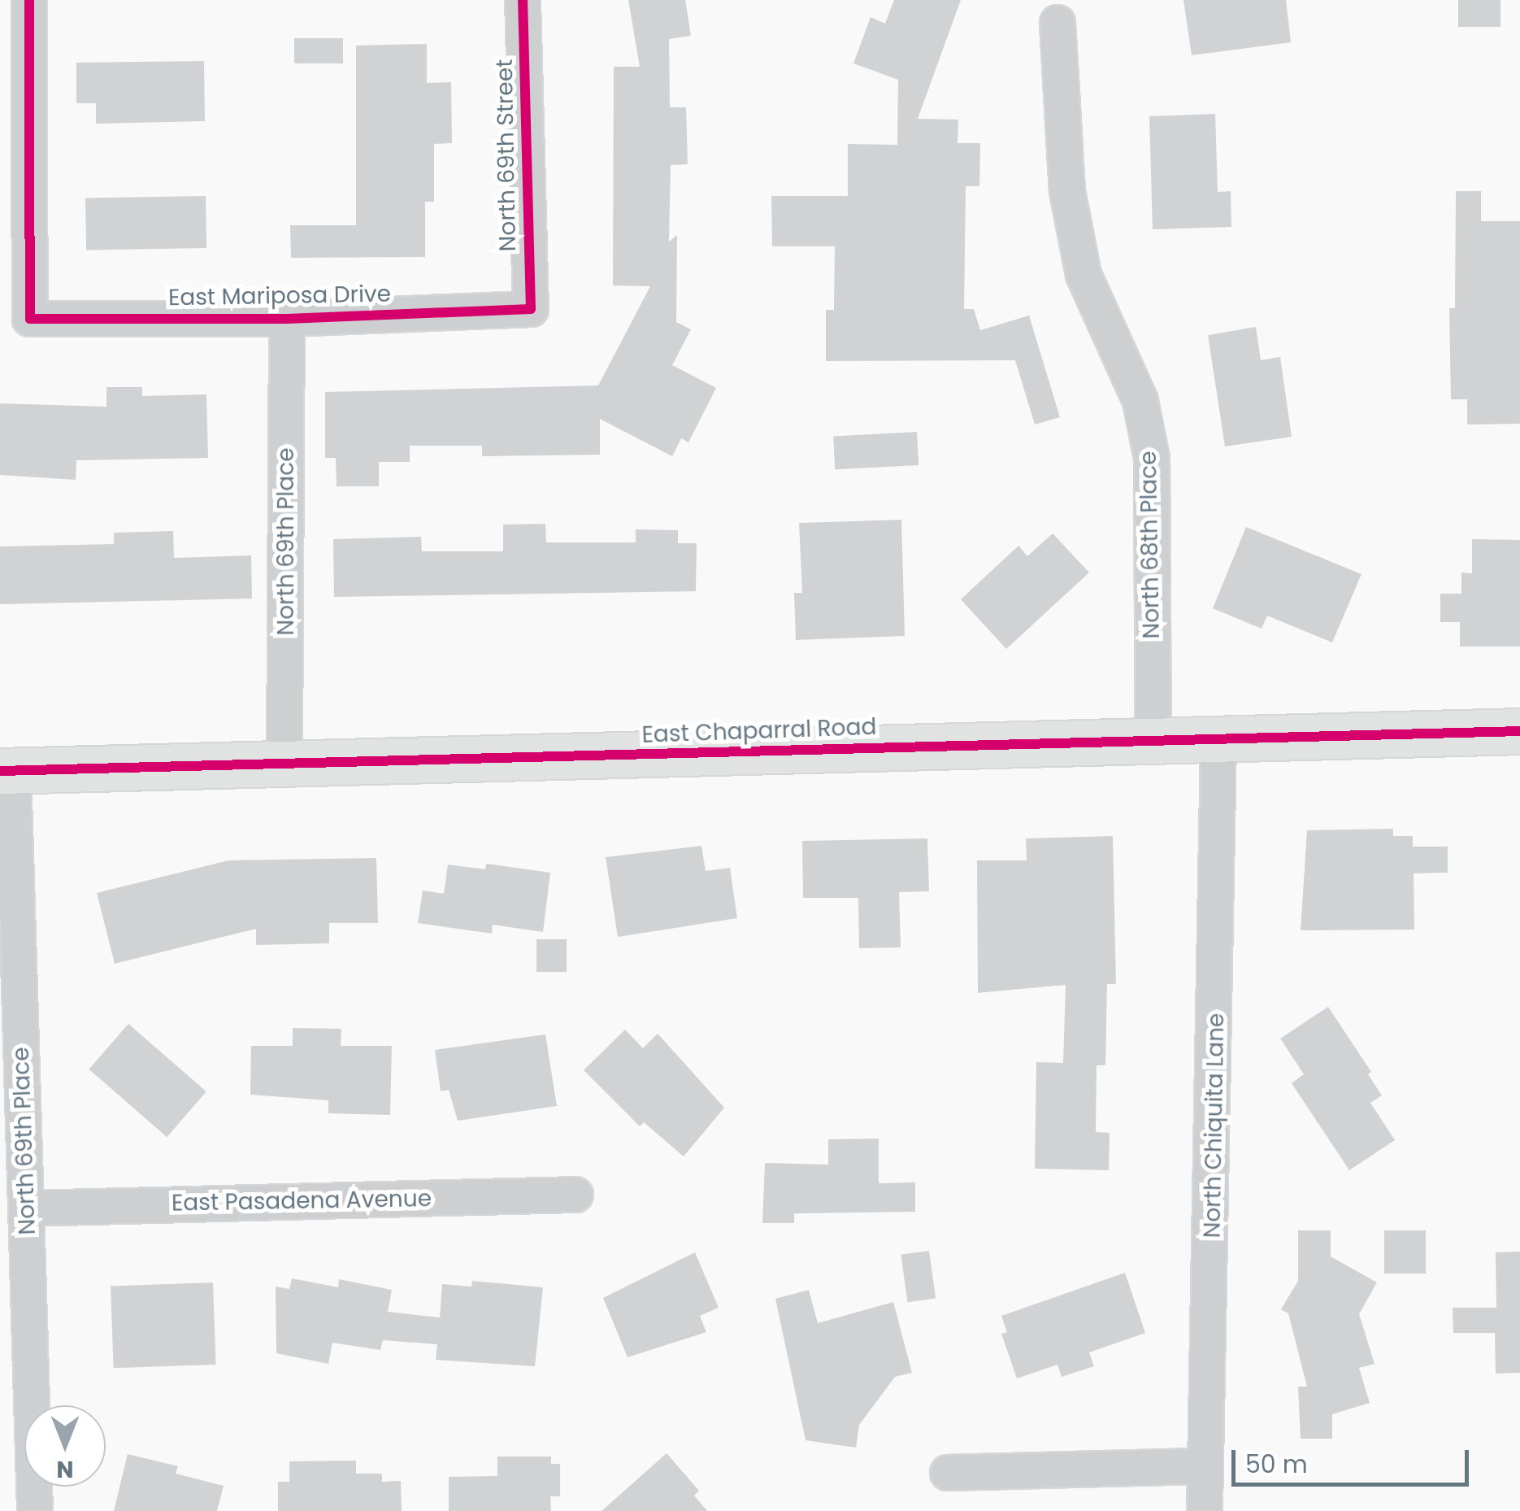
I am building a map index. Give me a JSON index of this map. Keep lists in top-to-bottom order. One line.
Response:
{"streets":{"main road":["East Chaparral Road"],"street":["North 69th Street","East Mariposa Drive","North 69th Place","North 68th Place","North Chiquita Lane","East Pasadena Avenue"]},"crossings":[["North 69th Street","East Mariposa Drive"],["East Mariposa Drive","North 69th Place"],["North 69th Place","East Chaparral Road"],["North 69th Place","East Pasadena Avenue"],["North 68th Place","East Chaparral Road"],["East Chaparral Road","North Chiquita Lane"]],"scale_bar":"50 m","north":"bottom"}
